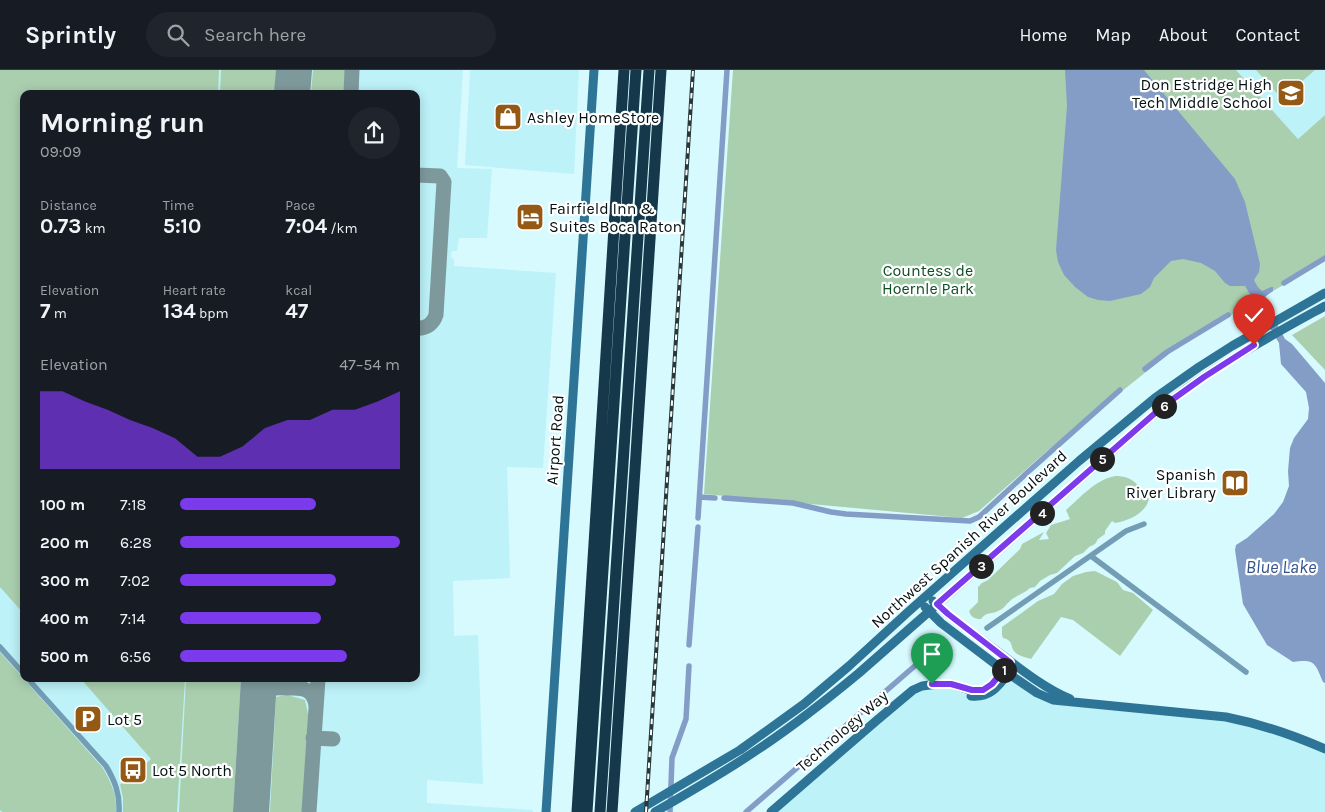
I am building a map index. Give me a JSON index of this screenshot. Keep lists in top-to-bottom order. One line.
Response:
{"streets":{"main road":["Airport Road","Northwest Spanish River Boulevard","Technology Way"]},"water":["Blue Lake"],"parks":["Countess de Hoernle Park"],"places":{"school or university":["Don Estridge High Tech Middle School"],"shop":["Ashley HomeStore"],"hotel":["Fairfield Inn & Suites Boca Raton"],"library":["Spanish River Library"],"parking":["Lot 5"],"bus stop":["Lot 5 North"]},"page":{"header":"Sprintly","search":"Search here","nav":["Home","Map","About","Contact"],"heading":["Morning run","09:09"],"stats":[["Distance","0.73 km"],["Time","5:10"],["Pace","7:04 /km"],["Elevation","7 m"],["Heart rate","134 bpm"],["kcal","47"]],"chart":["Elevation","47–54 m"],"pins":["6","5","4","3","1"],"list":[{"name":"100 m","note":"7:18"},{"name":"200 m","note":"6:28"},{"name":"300 m","note":"7:02"},{"name":"400 m","note":"7:14"},{"name":"500 m","note":"6:56"}]}}
